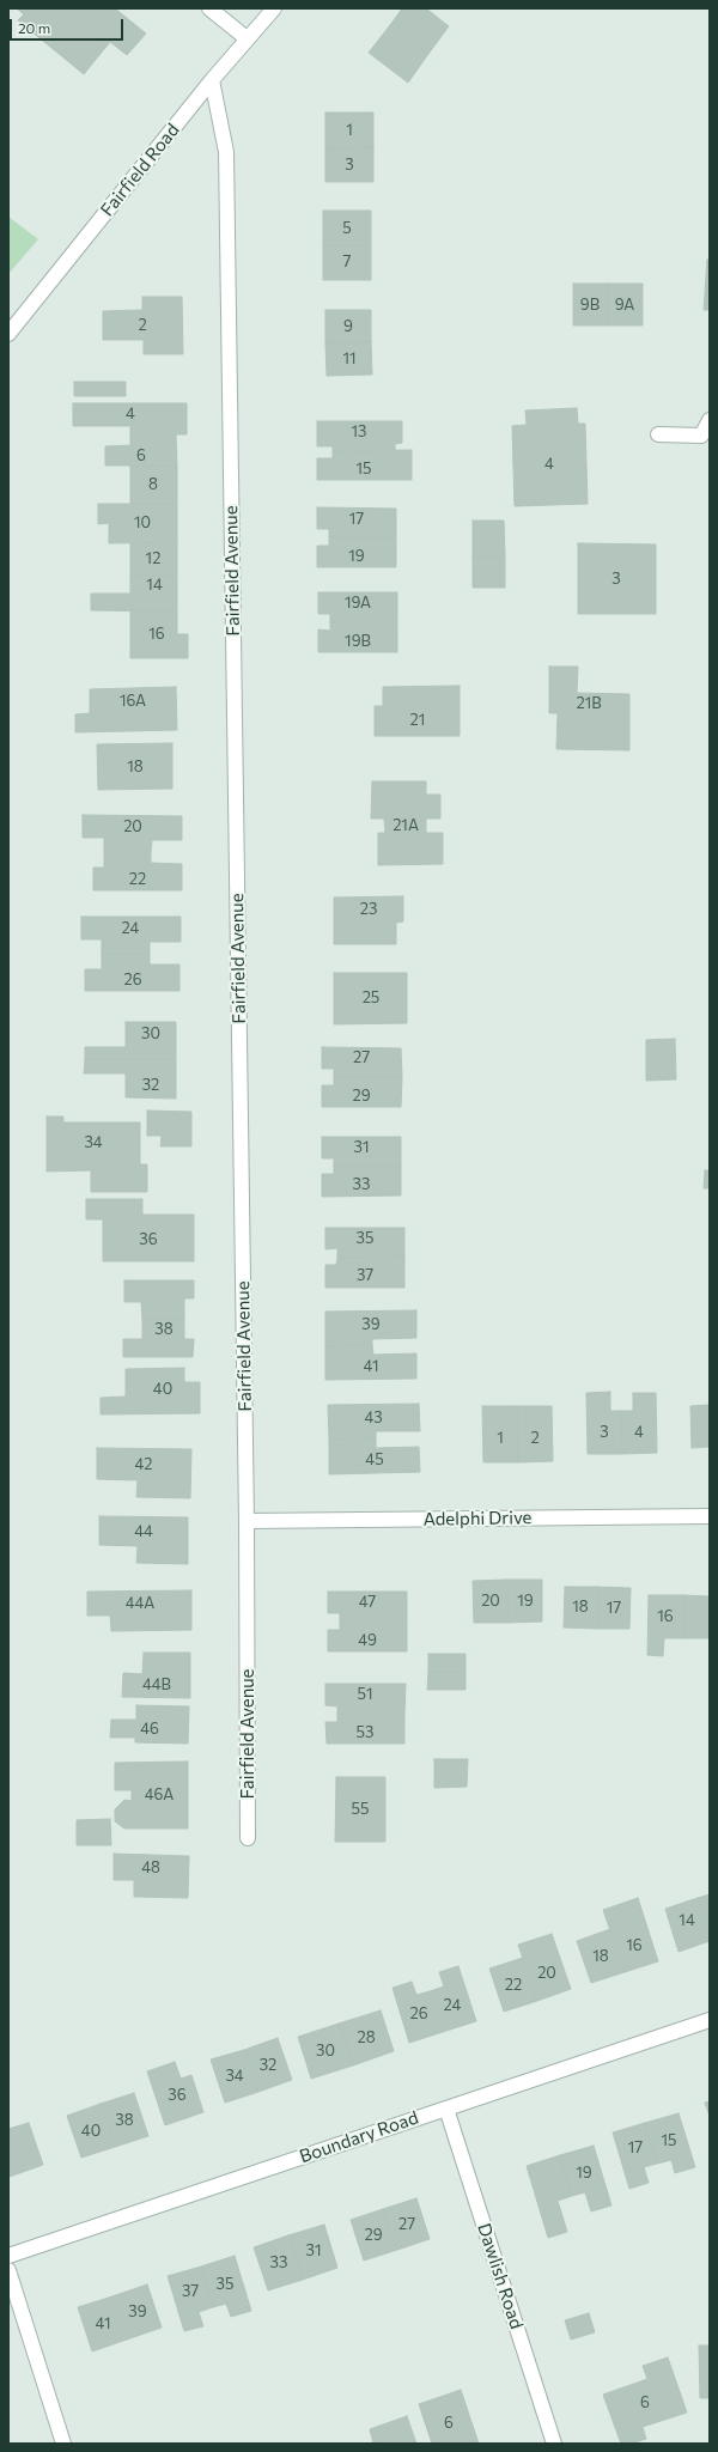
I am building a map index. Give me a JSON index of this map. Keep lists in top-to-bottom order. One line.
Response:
{"streets":{"street":["Fairfield Road","Fairfield Avenue","Adelphi Drive","Boundary Road","Dawlish Road"]},"crossings":[["Fairfield Road","Fairfield Avenue"],["Fairfield Avenue","Adelphi Drive"],["Boundary Road","Dawlish Road"]],"house_numbers":["1","3","5","7","9B","9A","2","9","11","4","13","6","4","15","8","17","10","19","12","3","14","19A","16","19B","16A","21B","21","18","21A","20","22","23","24","26","25","30","27","32","29","34","31","33","35","36","37","39","38","41","40","43","3","4","1","2","45","42","44","20","19","47","44A","18","17","16","49","44B","51","46","53","46A","55","48","14","16","18","20","22","24","26","28","30","32","34","36","38","40","15","17","19","27","29","31","33","35","37","39","41","6","6"],"scale_bar":"20 m"}
